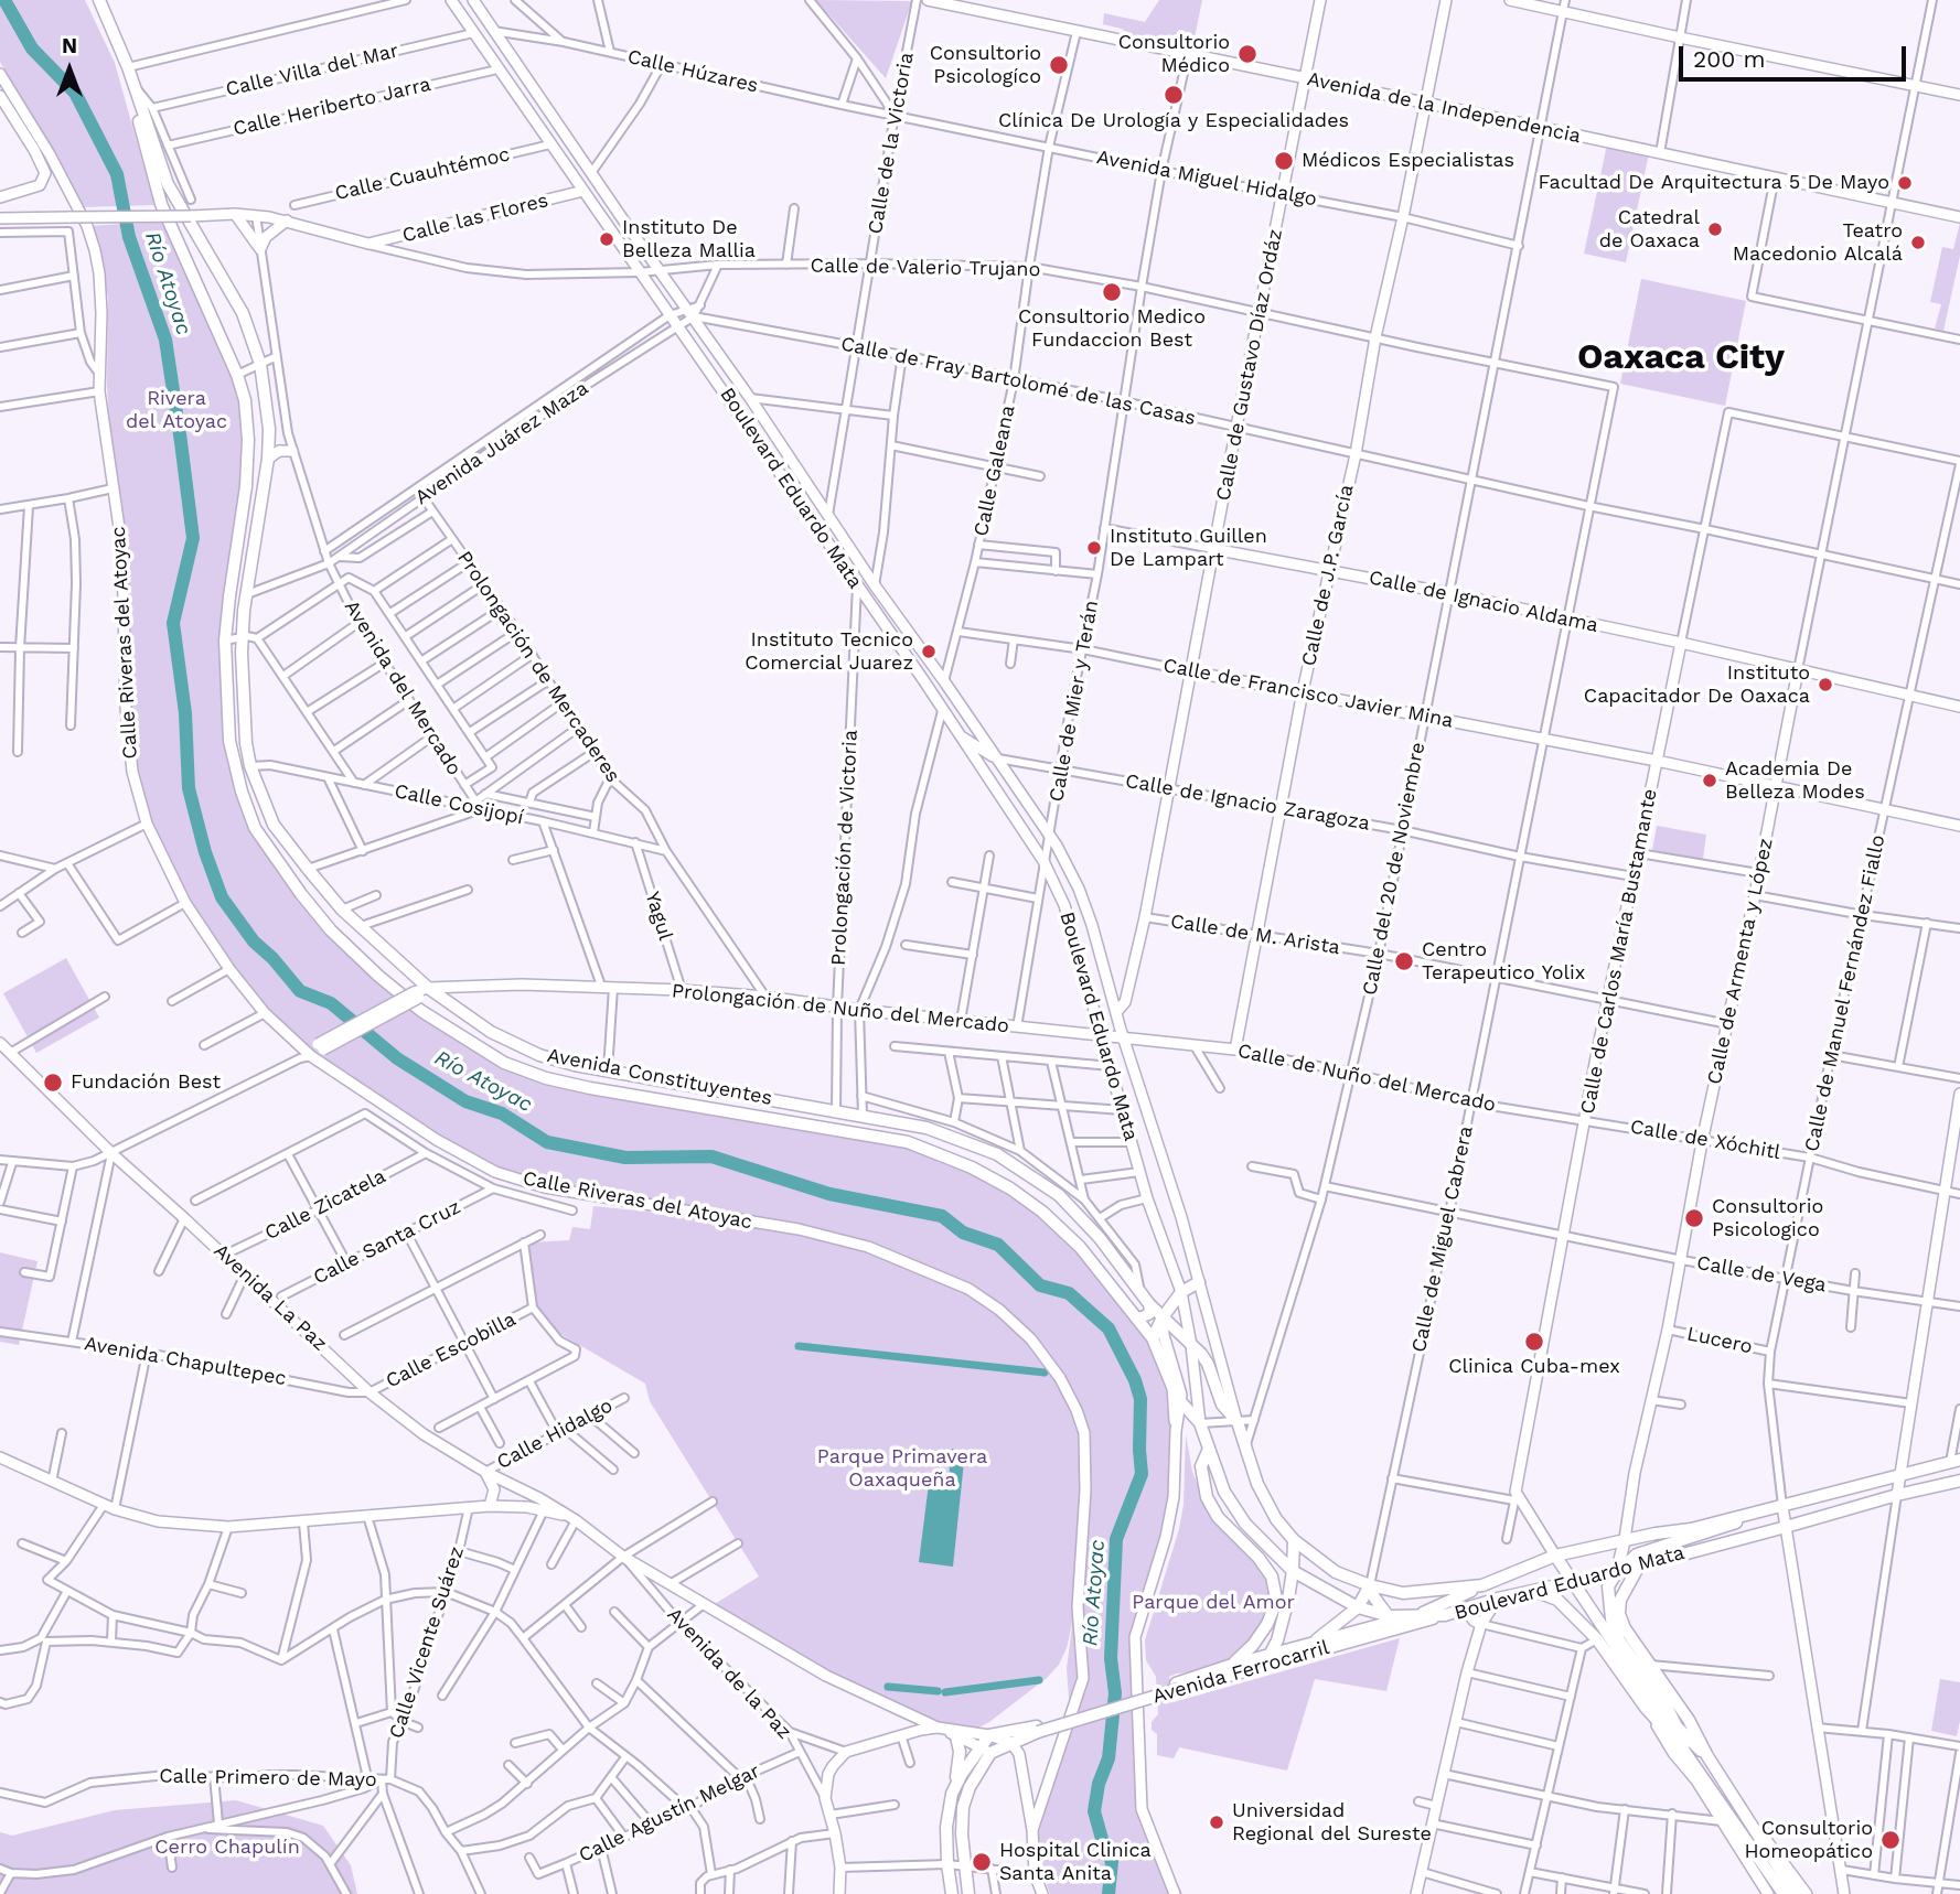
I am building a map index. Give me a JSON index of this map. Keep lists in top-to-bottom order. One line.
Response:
{"streets":{"main road":["Boulevard Eduardo Mata","Avenida Constituyentes","Avenida Ferrocarril"],"street":["Calle Villa del Mar","Calle Húzares","Calle Heriberto Jarra","Avenida de la Independencia","Calle de la Victoria","Calle Cuauhtémoc","Avenida Miguel Hidalgo","Calle las Flores","Calle de Valerio Trujano","Calle de Gustavo Díaz Ordáz","Calle de Fray Bartolomé de las Casas","Avenida Juárez Maza","Calle Galeana","Calle de J.P. García","Calle de Ignacio Aldama","Calle Riveras del Atoyac","Prolongación de Mercaderes","Avenida del Mercado","Calle de Francisco Javier Mina","Calle de Mier y Terán","Calle de Ignacio Zaragoza","Calle Cosijopí","Prolongación de Victoria","Calle del 20 de Noviembre","Yagul","Calle de M. Arista","Calle de Carlos María Bustamante","Calle de Armenta y López","Calle de Manuel Fernández Fiallo","Prolongación de Nuño del Mercado","Calle de Nuño del Mercado","Calle de Xóchitl","Calle Zicatela","Calle de Miguel Cabrera","Calle Santa Cruz","Calle de Vega","Avenida La Paz","Lucero","Calle Escobilla","Avenida Chapultepec","Calle Hidalgo","Calle Vicente Suárez","Avenida de la Paz","Calle Primero de Mayo","Calle Agustín Melgar"]},"crossings":[["Calle Villa del Mar","Boulevard Eduardo Mata"],["Calle Húzares","Calle de la Victoria"],["Calle Húzares","Avenida Miguel Hidalgo"],["Calle Húzares","Boulevard Eduardo Mata"],["Calle Heriberto Jarra","Boulevard Eduardo Mata"],["Avenida de la Independencia","Calle de Gustavo Díaz Ordáz"],["Avenida de la Independencia","Calle Galeana"],["Avenida de la Independencia","Calle de J.P. García"],["Avenida de la Independencia","Calle de Mier y Terán"],["Avenida de la Independencia","Calle del 20 de Noviembre"],["Avenida de la Independencia","Calle de Armenta y López"],["Calle de la Victoria","Avenida Miguel Hidalgo"],["Calle de la Victoria","Calle de Valerio Trujano"],["Calle de la Victoria","Calle de Fray Bartolomé de las Casas"],["Calle de la Victoria","Boulevard Eduardo Mata"],["Calle Cuauhtémoc","Boulevard Eduardo Mata"],["Avenida Miguel Hidalgo","Calle de Gustavo Díaz Ordáz"],["Avenida Miguel Hidalgo","Calle Galeana"],["Avenida Miguel Hidalgo","Calle de J.P. García"],["Avenida Miguel Hidalgo","Calle de Mier y Terán"],["Avenida Miguel Hidalgo","Calle del 20 de Noviembre"],["Calle las Flores","Calle de Valerio Trujano"],["Calle las Flores","Boulevard Eduardo Mata"],["Calle de Valerio Trujano","Calle de Gustavo Díaz Ordáz"],["Calle de Valerio Trujano","Calle Galeana"],["Calle de Valerio Trujano","Boulevard Eduardo Mata"],["Calle de Valerio Trujano","Calle de J.P. García"],["Calle de Valerio Trujano","Calle de Mier y Terán"],["Calle de Valerio Trujano","Calle del 20 de Noviembre"],["Calle de Valerio Trujano","Calle de Miguel Cabrera"],["Calle de Gustavo Díaz Ordáz","Calle de Fray Bartolomé de las Casas"],["Calle de Gustavo Díaz Ordáz","Boulevard Eduardo Mata"],["Calle de Gustavo Díaz Ordáz","Calle de Ignacio Aldama"],["Calle de Gustavo Díaz Ordáz","Calle de Francisco Javier Mina"],["Calle de Gustavo Díaz Ordáz","Calle de Ignacio Zaragoza"],["Calle de Gustavo Díaz Ordáz","Calle de M. Arista"],["Calle de Fray Bartolomé de las Casas","Avenida Juárez Maza"],["Calle de Fray Bartolomé de las Casas","Calle Galeana"],["Calle de Fray Bartolomé de las Casas","Boulevard Eduardo Mata"],["Calle de Fray Bartolomé de las Casas","Calle de J.P. García"],["Calle de Fray Bartolomé de las Casas","Calle de Mier y Terán"],["Calle de Fray Bartolomé de las Casas","Calle del 20 de Noviembre"],["Calle de Fray Bartolomé de las Casas","Calle de Carlos María Bustamante"],["Calle de Fray Bartolomé de las Casas","Calle de Armenta y López"],["Calle de Fray Bartolomé de las Casas","Calle de Manuel Fernández Fiallo"],["Calle de Fray Bartolomé de las Casas","Calle de Miguel Cabrera"],["Avenida Juárez Maza","Boulevard Eduardo Mata"],["Avenida Juárez Maza","Prolongación de Mercaderes"],["Avenida Juárez Maza","Avenida del Mercado"],["Avenida Juárez Maza","Avenida Constituyentes"],["Calle Galeana","Boulevard Eduardo Mata"],["Calle Galeana","Calle de Francisco Javier Mina"],["Boulevard Eduardo Mata","Calle de Mier y Terán"],["Boulevard Eduardo Mata","Calle de Ignacio Zaragoza"],["Boulevard Eduardo Mata","Prolongación de Victoria"],["Boulevard Eduardo Mata","Calle del 20 de Noviembre"],["Boulevard Eduardo Mata","Calle de Armenta y López"],["Boulevard Eduardo Mata","Calle de Manuel Fernández Fiallo"],["Boulevard Eduardo Mata","Prolongación de Nuño del Mercado"],["Boulevard Eduardo Mata","Avenida Constituyentes"],["Boulevard Eduardo Mata","Calle de Nuño del Mercado"],["Boulevard Eduardo Mata","Calle de Miguel Cabrera"],["Boulevard Eduardo Mata","Avenida Ferrocarril"],["Calle de J.P. García","Calle de Ignacio Aldama"],["Calle de J.P. García","Calle de Francisco Javier Mina"],["Calle de J.P. García","Calle de Ignacio Zaragoza"],["Calle de J.P. García","Calle de M. Arista"],["Calle de J.P. García","Calle de Nuño del Mercado"],["Calle de Ignacio Aldama","Calle de Mier y Terán"],["Calle de Ignacio Aldama","Calle del 20 de Noviembre"],["Calle de Ignacio Aldama","Calle de Carlos María Bustamante"],["Calle de Ignacio Aldama","Calle de Armenta y López"],["Calle de Ignacio Aldama","Calle de Manuel Fernández Fiallo"],["Calle de Ignacio Aldama","Calle de Miguel Cabrera"],["Prolongación de Mercaderes","Calle Cosijopí"],["Prolongación de Mercaderes","Prolongación de Nuño del Mercado"],["Avenida del Mercado","Calle Cosijopí"],["Calle de Francisco Javier Mina","Calle de Mier y Terán"],["Calle de Francisco Javier Mina","Calle del 20 de Noviembre"],["Calle de Francisco Javier Mina","Calle de Carlos María Bustamante"],["Calle de Francisco Javier Mina","Calle de Armenta y López"],["Calle de Francisco Javier Mina","Calle de Manuel Fernández Fiallo"],["Calle de Francisco Javier Mina","Calle de Miguel Cabrera"],["Calle de Mier y Terán","Calle de Ignacio Zaragoza"],["Calle de Mier y Terán","Prolongación de Nuño del Mercado"],["Calle de Ignacio Zaragoza","Calle del 20 de Noviembre"],["Calle de Ignacio Zaragoza","Calle de Carlos María Bustamante"],["Calle de Ignacio Zaragoza","Calle de Miguel Cabrera"],["Calle Cosijopí","Yagul"],["Calle Cosijopí","Avenida Constituyentes"],["Prolongación de Victoria","Prolongación de Nuño del Mercado"],["Prolongación de Victoria","Avenida Constituyentes"],["Calle del 20 de Noviembre","Calle de M. Arista"],["Calle del 20 de Noviembre","Calle de Nuño del Mercado"],["Calle del 20 de Noviembre","Calle de Vega"],["Yagul","Prolongación de Nuño del Mercado"],["Calle de M. Arista","Calle de Carlos María Bustamante"],["Calle de M. Arista","Calle de Armenta y López"],["Calle de M. Arista","Calle de Miguel Cabrera"],["Calle de Carlos María Bustamante","Calle de Armenta y López"],["Calle de Carlos María Bustamante","Calle de Nuño del Mercado"],["Calle de Carlos María Bustamante","Calle de Xóchitl"],["Calle de Carlos María Bustamante","Calle de Vega"],["Calle de Armenta y López","Calle de Xóchitl"],["Calle de Armenta y López","Calle de Vega"],["Calle de Armenta y López","Lucero"],["Calle de Manuel Fernández Fiallo","Calle de Xóchitl"],["Calle de Manuel Fernández Fiallo","Calle de Vega"],["Calle de Manuel Fernández Fiallo","Lucero"],["Prolongación de Nuño del Mercado","Avenida Constituyentes"],["Prolongación de Nuño del Mercado","Calle de Nuño del Mercado"],["Calle de Nuño del Mercado","Calle de Xóchitl"],["Calle de Nuño del Mercado","Calle de Miguel Cabrera"],["Calle Zicatela","Avenida La Paz"],["Calle de Miguel Cabrera","Calle de Vega"],["Avenida La Paz","Calle Escobilla"],["Avenida La Paz","Avenida Chapultepec"],["Avenida La Paz","Calle Hidalgo"],["Avenida La Paz","Avenida de la Paz"],["Calle Escobilla","Avenida Chapultepec"],["Calle Vicente Suárez","Calle Primero de Mayo"],["Avenida de la Paz","Calle Agustín Melgar"]],"districts":["Oaxaca City"],"water":["Río Atoyac"],"parks":["Rivera del Atoyac","Parque Primavera Oaxaqueña","Parque del Amor","Cerro Chapulín"],"places":["Consultorio Médico","Consultorio Psicologíco","Clínica De Urología y Especialidades","Médicos Especialistas","Facultad De Arquitectura 5 De Mayo","Catedral de Oaxaca","Instituto De Belleza Mallia","Teatro Macedonio Alcalá","Consultorio Medico Fundaccion Best","Instituto Guillen De Lampart","Instituto Tecnico Comercial Juarez","Instituto Capacitador De Oaxaca","Academia De Belleza Modes","Centro Terapeutico Yolix","Fundación Best","Consultorio Psicologico","Clinica Cuba-mex","Universidad Regional del Sureste","Consultorio Homeopático","Hospital Clinica Santa Anita"],"scale_bar":"200 m","north":"top"}
